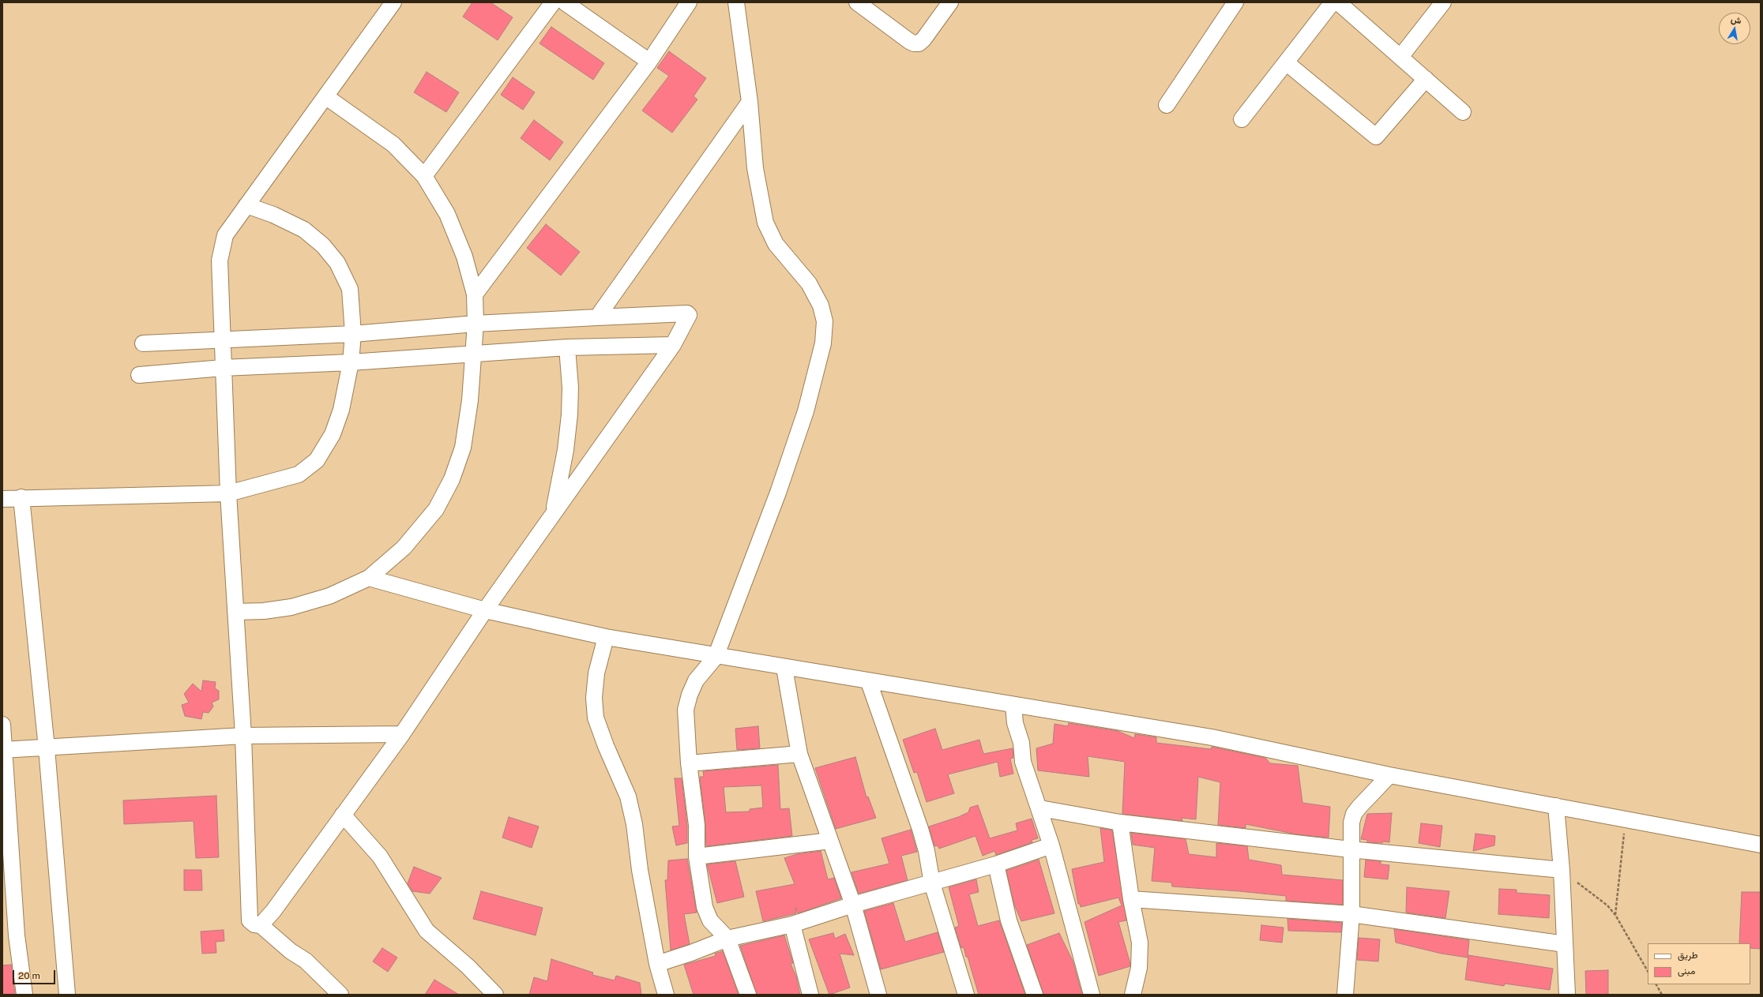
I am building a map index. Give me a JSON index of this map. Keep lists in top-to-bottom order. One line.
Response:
{"legend":["طريق","مبنى"],"scale_bar":"20 m","north":"top"}
